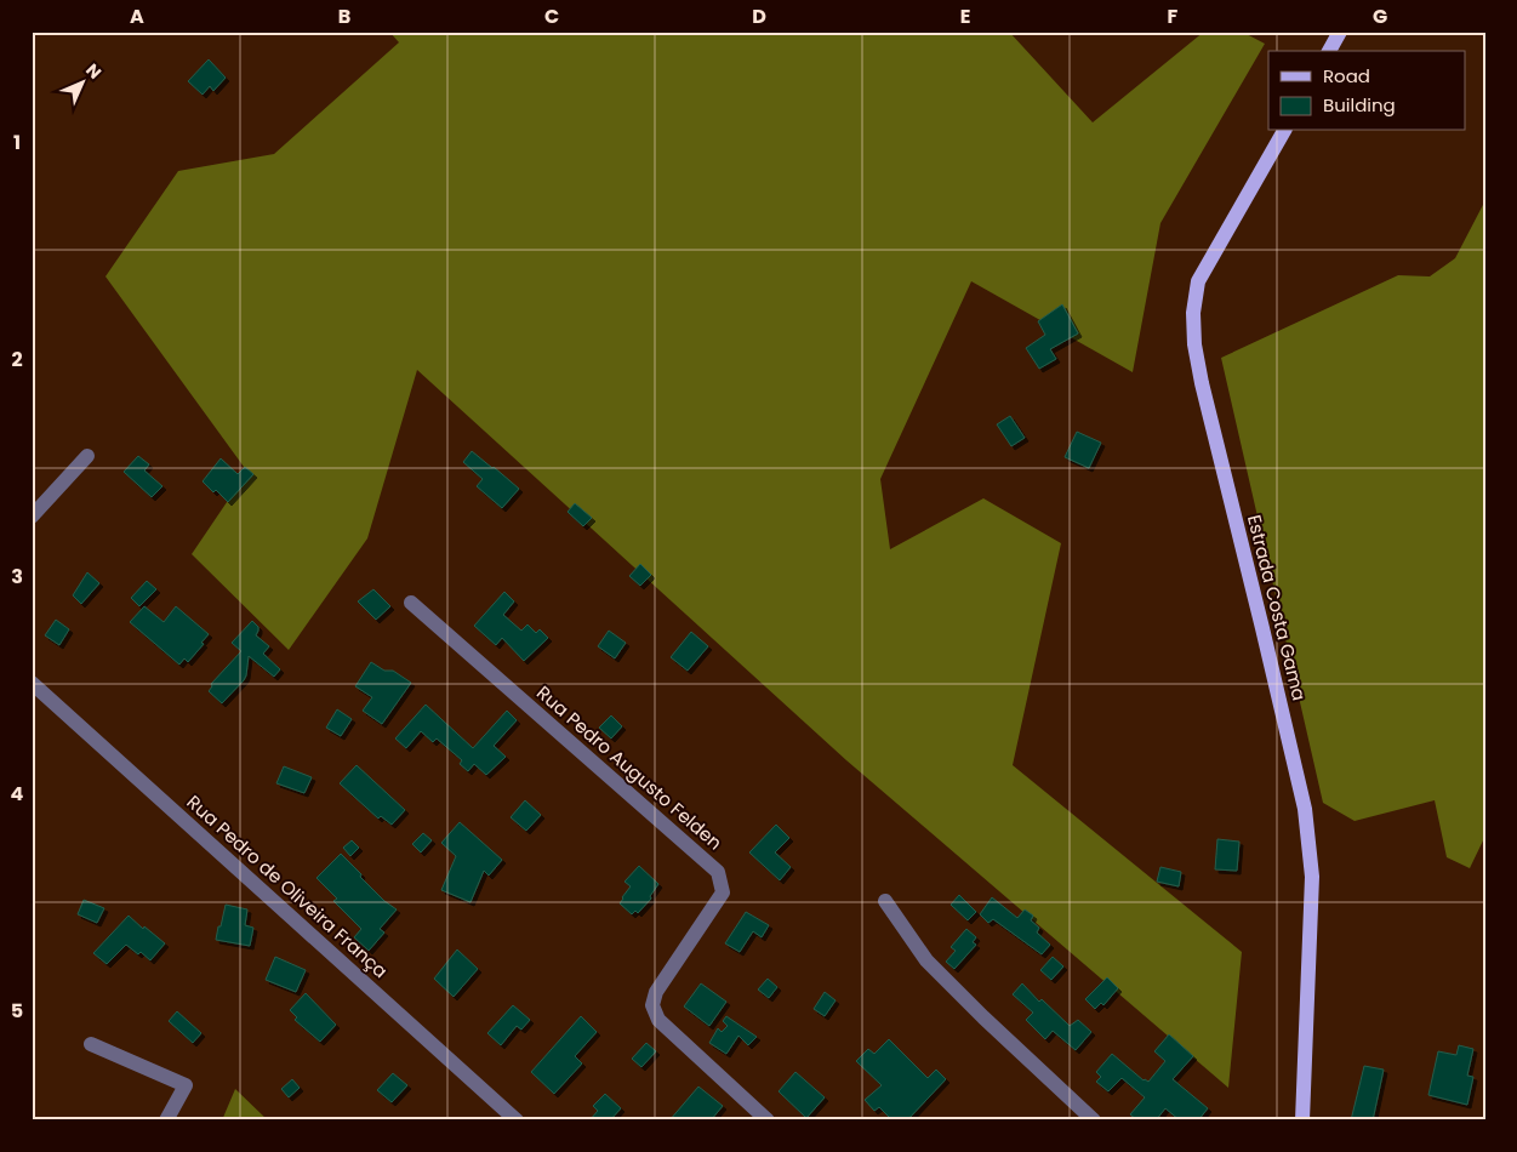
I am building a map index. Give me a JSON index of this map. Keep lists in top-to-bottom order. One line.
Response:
{"streets":{"main road":["Estrada Costa Gama"],"street":["Rua Pedro Augusto Felden","Rua Pedro de Oliveira França"]},"legend":["Road","Building"],"north":"top right","grid":{"columns":["A","B","C","D","E","F","G"],"rows":["1","2","3","4","5"]}}
